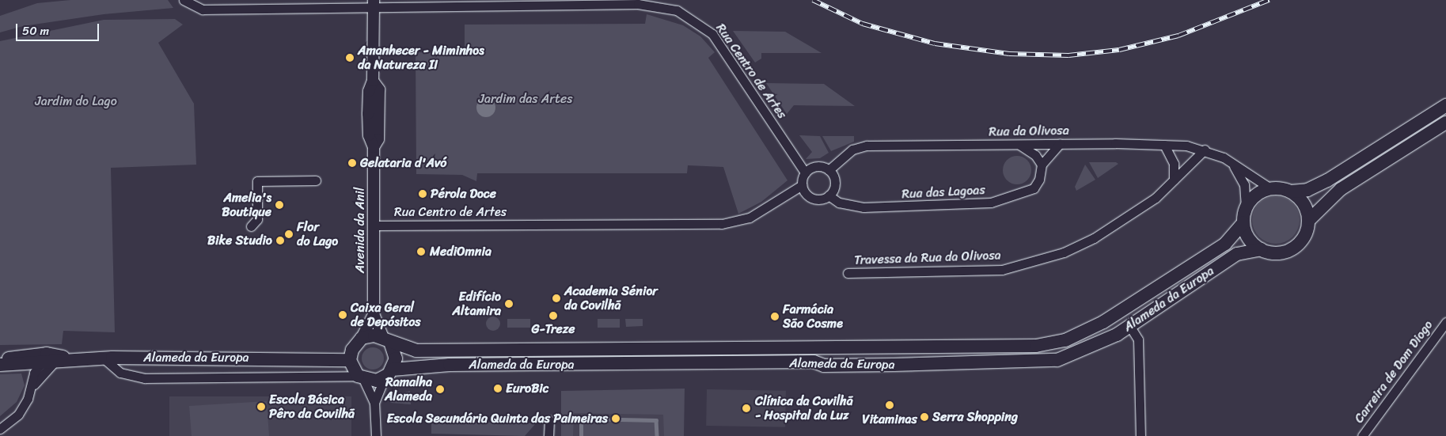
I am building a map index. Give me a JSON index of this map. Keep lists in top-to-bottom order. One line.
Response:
{"streets":{"main road":["Alameda da Europa"],"street":["Rua Centro de Artes","Rua da Olivosa","Rua das Lagoas","Avenida da Anil","Travessa da Rua da Olivosa","Carreira de Dom Diogo"]},"crossings":[["Rua Centro de Artes","Rua da Olivosa"],["Rua Centro de Artes","Rua das Lagoas"],["Rua Centro de Artes","Avenida da Anil"],["Rua da Olivosa","Rua das Lagoas"],["Rua da Olivosa","Travessa da Rua da Olivosa"],["Rua da Olivosa","Alameda da Europa"],["Avenida da Anil","Alameda da Europa"]],"parks":["Jardim das Artes","Jardim do Lago"],"places":["Amanhecer - Miminhos da Natureza II","Gelataria d'Avó","Pérola Doce","Amelia's Boutique","Flor do Lago","Bike Studio","MediOmnia","Academia Sénior da Covilhã","Edifício Altamira","Caixa Geral de Depósitos","G-Treze","Farmácia São Cosme","EuroBic","Ramalha Alameda","Vitaminas","Escola Básica Pêro da Covilhã","Clínica da Covilhã - Hospital da Luz","Serra Shopping","Escola Secundária Quinta das Palmeiras"],"scale_bar":"50 m"}
